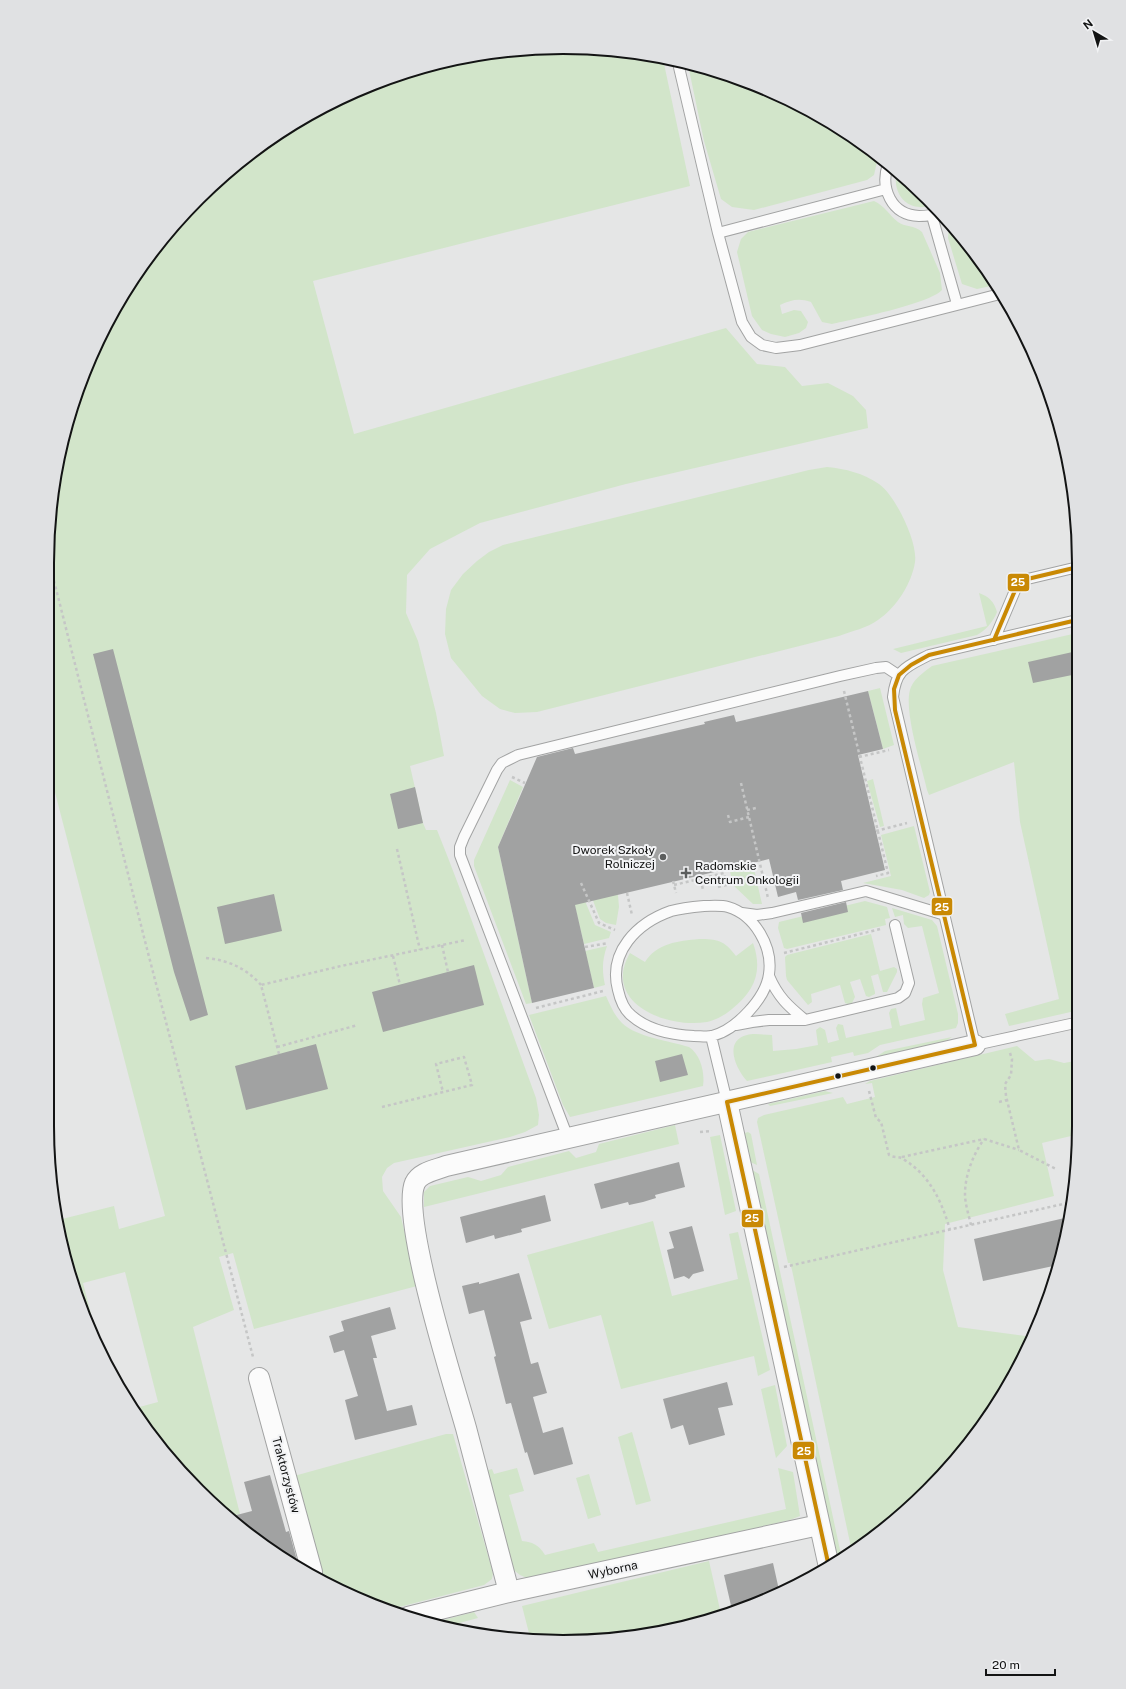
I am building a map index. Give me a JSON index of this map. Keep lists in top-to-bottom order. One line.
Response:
{"streets":{"street":["Traktorzystów","Wyborna"]},"places":{"other":["Dworek Szkoły Rolniczej"],"health":["Radomskie Centrum Onkologii"]},"lines":["transit line 25"],"scale_bar":"20 m","north":"top left"}
